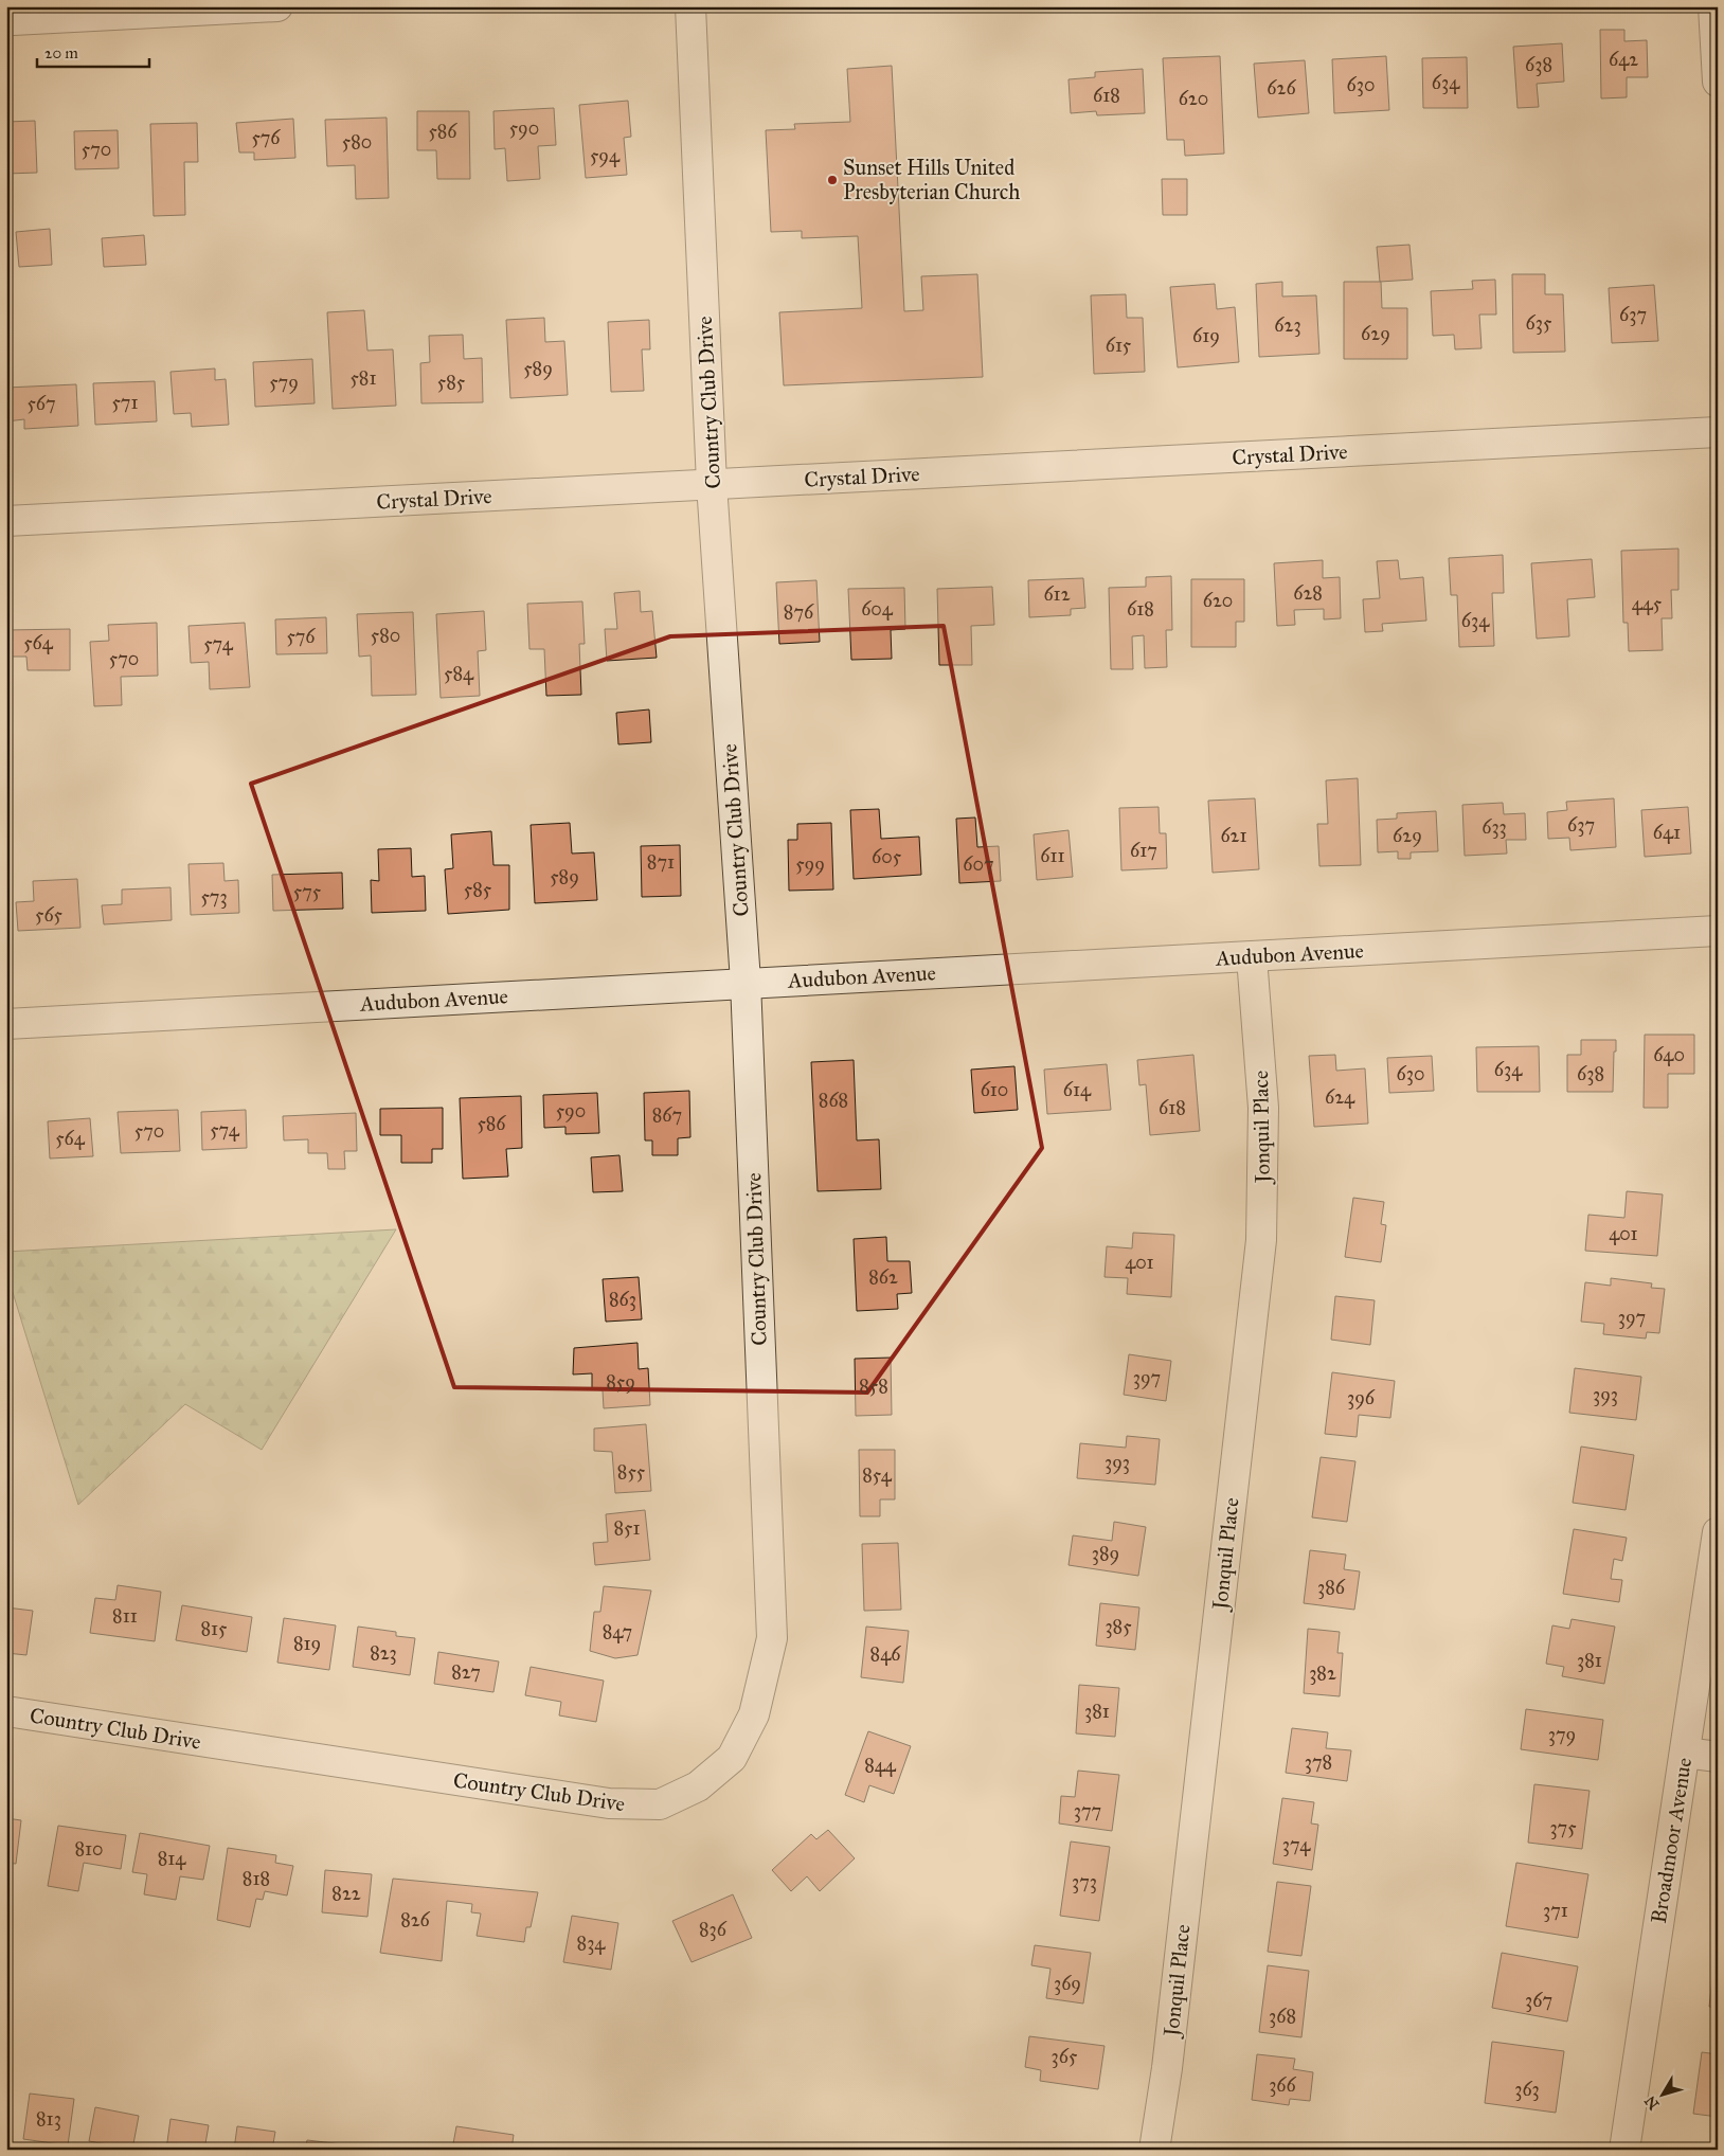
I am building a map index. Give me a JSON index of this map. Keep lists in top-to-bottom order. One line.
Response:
{"streets":{"street":["Country Club Drive","Crystal Drive","Audubon Avenue","Jonquil Place","Broadmoor Avenue"]},"crossings":[["Country Club Drive","Crystal Drive"],["Country Club Drive","Audubon Avenue"],["Audubon Avenue","Jonquil Place"]],"places":["Sunset Hills United Presbyterian Church"],"house_numbers":["642","638","634","630","626","618","620","590","586","576","580","570","594","637","635","623","629","619","615","589","581","579","585","571","567","628","612","620","445","604","618","876","634","580","576","564","574","570","584","637","633","641","621","629","617","611","605","871","599","607","589","585","575","573","565","640","634","630","638","610","614","624","868","618","590","867","586","574","570","564","401","401","862","863","397","397","859","858","393","396","393","855","854","851","389","386","811","385","815","847","819","823","846","381","827","382","381","379","378","844","377","375","374","810","814","818","373","822","371","826","836","834","369","367","368","365","366","363","813"],"scale_bar":"20 m","north":"bottom left"}
